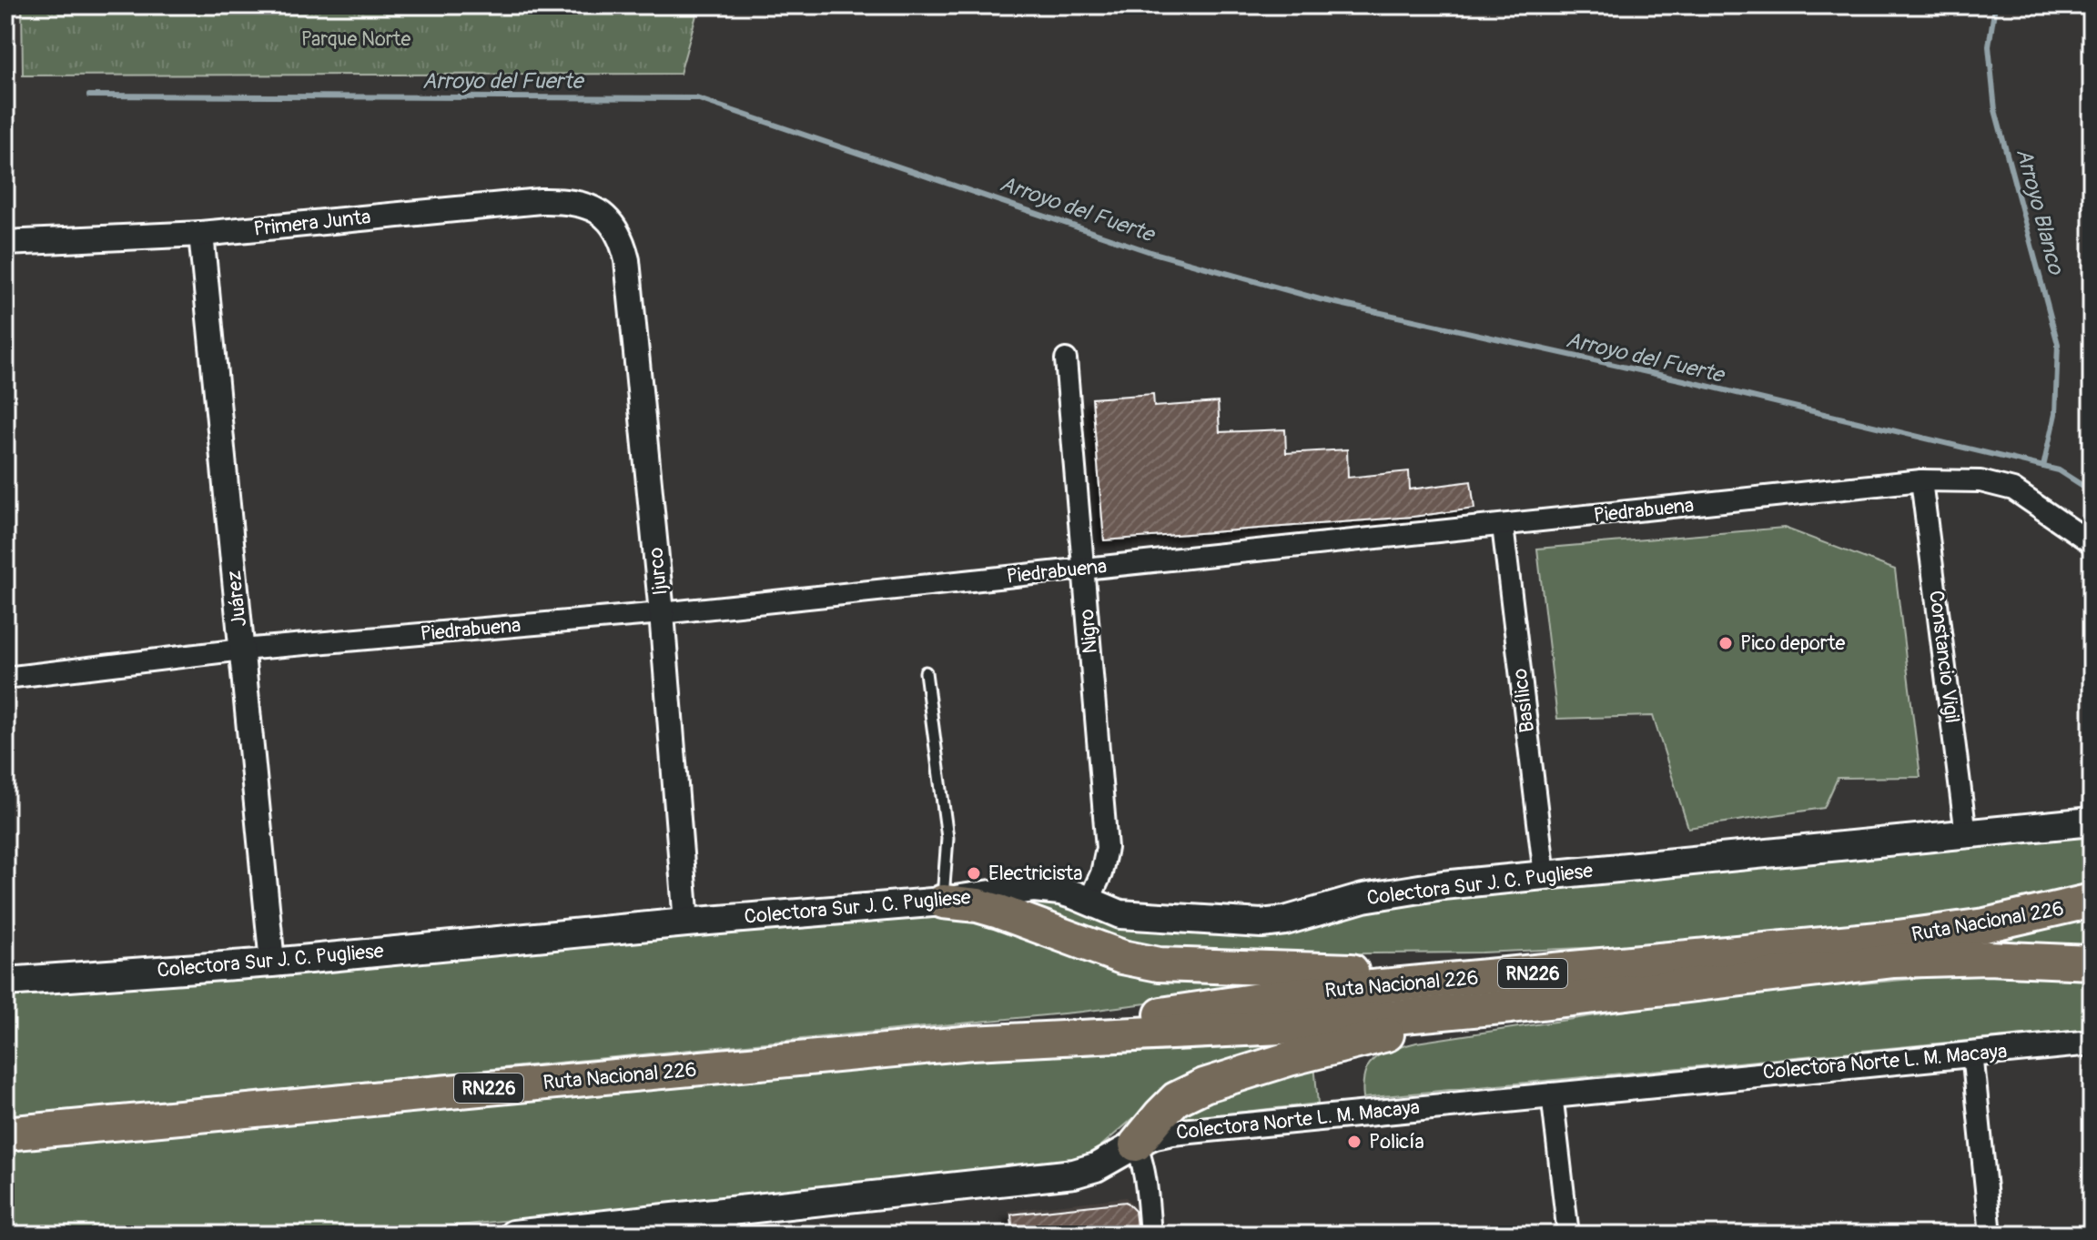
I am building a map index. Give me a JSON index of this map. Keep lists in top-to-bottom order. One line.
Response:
{"streets":{"highway":["Ruta Nacional 226","RN226"],"main road":["Colectora Sur J. C. Pugliese","Colectora Norte L. M. Macaya"],"street":["Primera Junta","Piedrabuena","Ijurco","Juárez","Nigro","Constancio Vigil","Basílico"]},"crossings":[["Primera Junta","Ijurco"],["Primera Junta","Juárez"],["Piedrabuena","Ijurco"],["Piedrabuena","Juárez"],["Piedrabuena","Nigro"],["Piedrabuena","Constancio Vigil"],["Piedrabuena","Basílico"],["Ijurco","Colectora Sur J. C. Pugliese"],["Juárez","Colectora Sur J. C. Pugliese"],["Nigro","Colectora Sur J. C. Pugliese"],["Constancio Vigil","Colectora Sur J. C. Pugliese"],["Basílico","Colectora Sur J. C. Pugliese"]],"water":["Arroyo del Fuerte","Arroyo Blanco"],"parks":["Parque Norte"],"places":["Pico deporte","Electricista","Policía"]}
